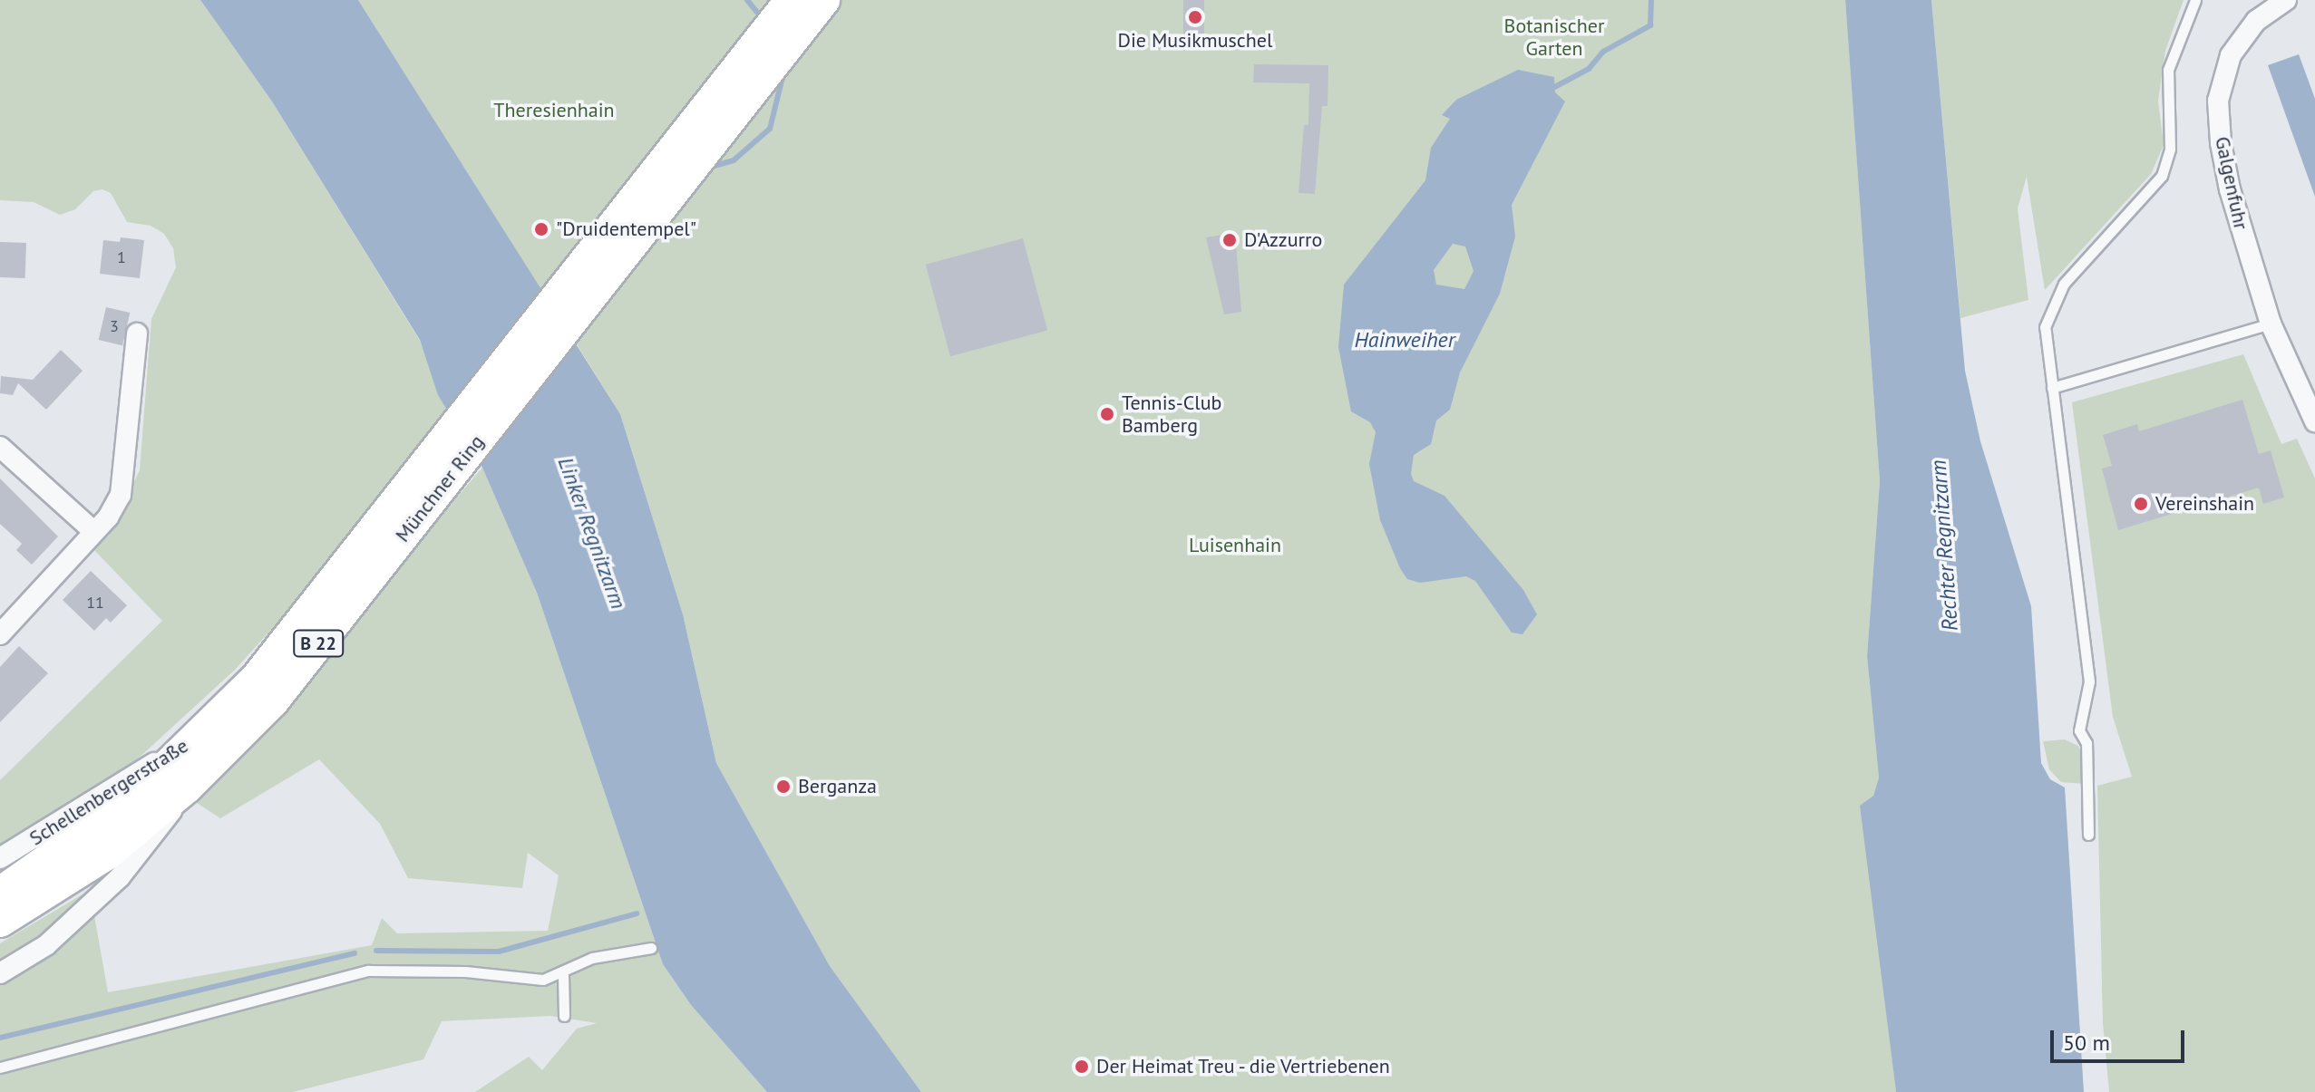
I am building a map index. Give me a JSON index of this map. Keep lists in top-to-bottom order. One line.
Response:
{"streets":{"main road":["Münchner Ring","B 22"],"street":["Galgenfuhr","Schellenbergerstraße"]},"crossings":[["Münchner Ring","Schellenbergerstraße"]],"water":["Hainweiher","Linker Regnitzarm","Rechter Regnitzarm"],"parks":["Botanischer Garten","Theresienhain","Luisenhain"],"places":["Die Musikmuschel","\"Druidentempel\"","D'Azzurro","Tennis-Club Bamberg","Vereinshain","Berganza","Der Heimat Treu - die Vertriebenen"],"house_numbers":["1","3","11"],"scale_bar":"50 m"}
